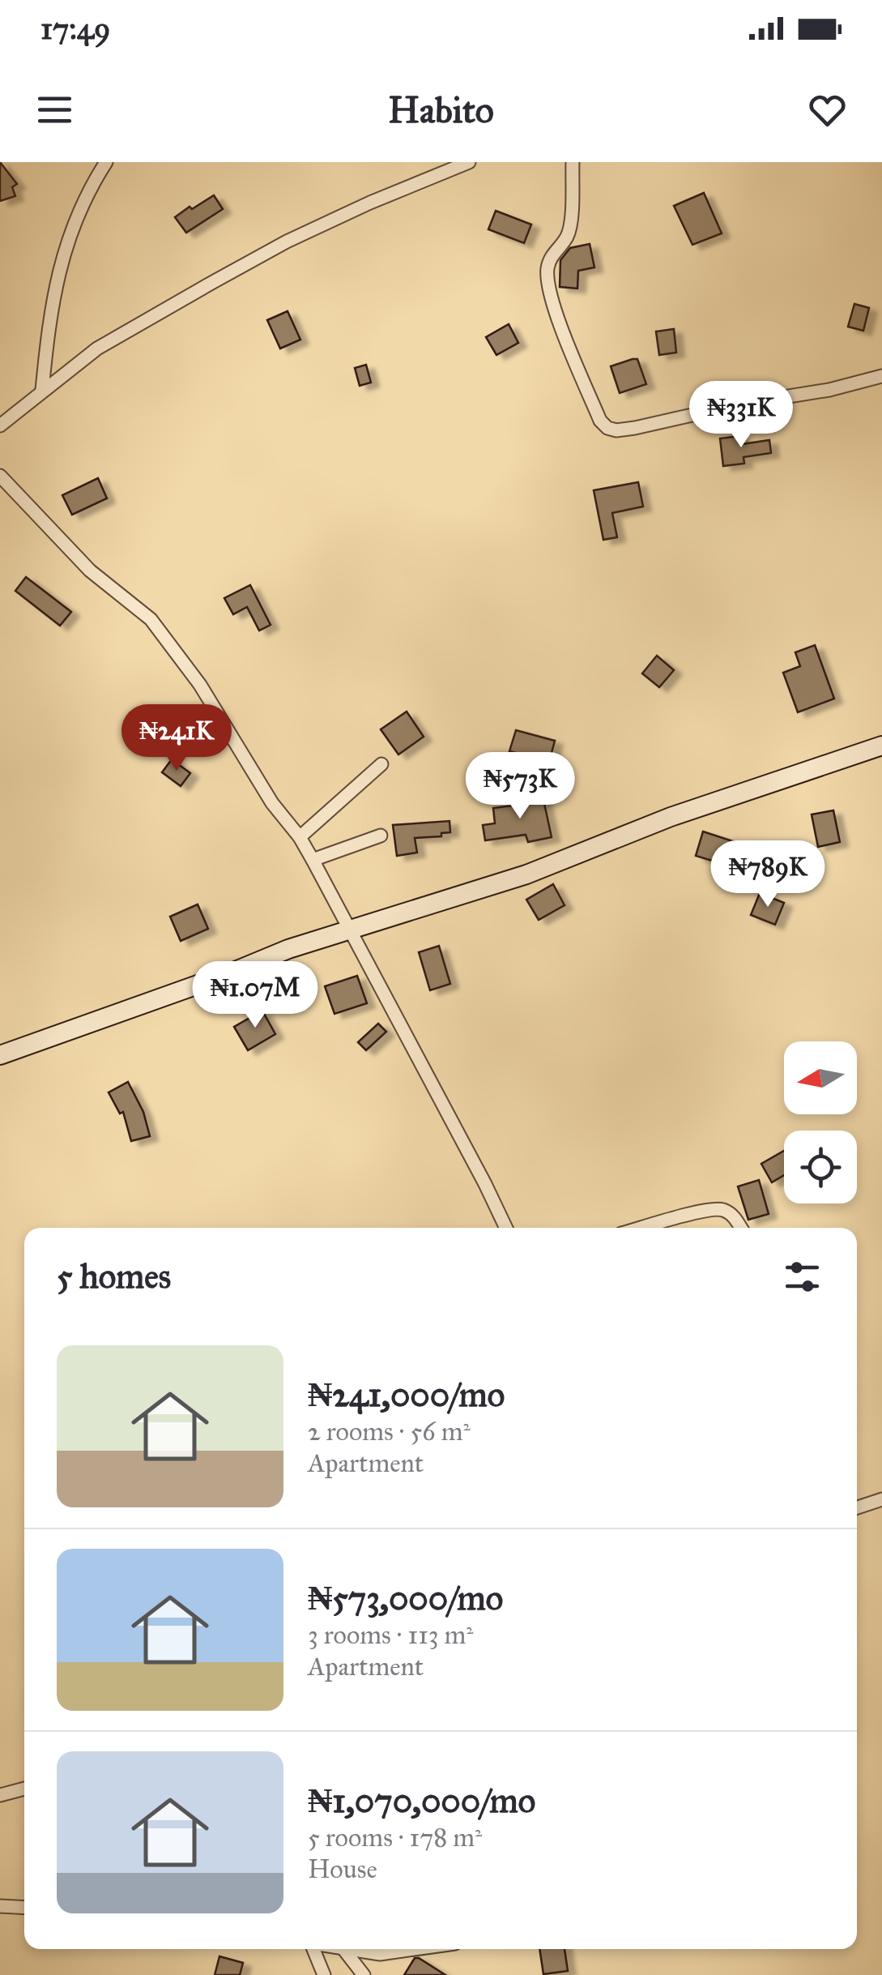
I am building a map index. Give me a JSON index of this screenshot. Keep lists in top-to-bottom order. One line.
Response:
{"north":"left","page":{"status":"17:49","header":"Habito","price":["₦331K","₦241K","₦573K","₦789K","₦1.07M"],"heading":"5 homes","list":[{"name":"₦241,000/mo","note":"2 rooms · 56 m² · Apartment"},{"name":"₦573,000/mo","note":"3 rooms · 113 m² · Apartment"},{"name":"₦1,070,000/mo","note":"5 rooms · 178 m² · House"}]}}
